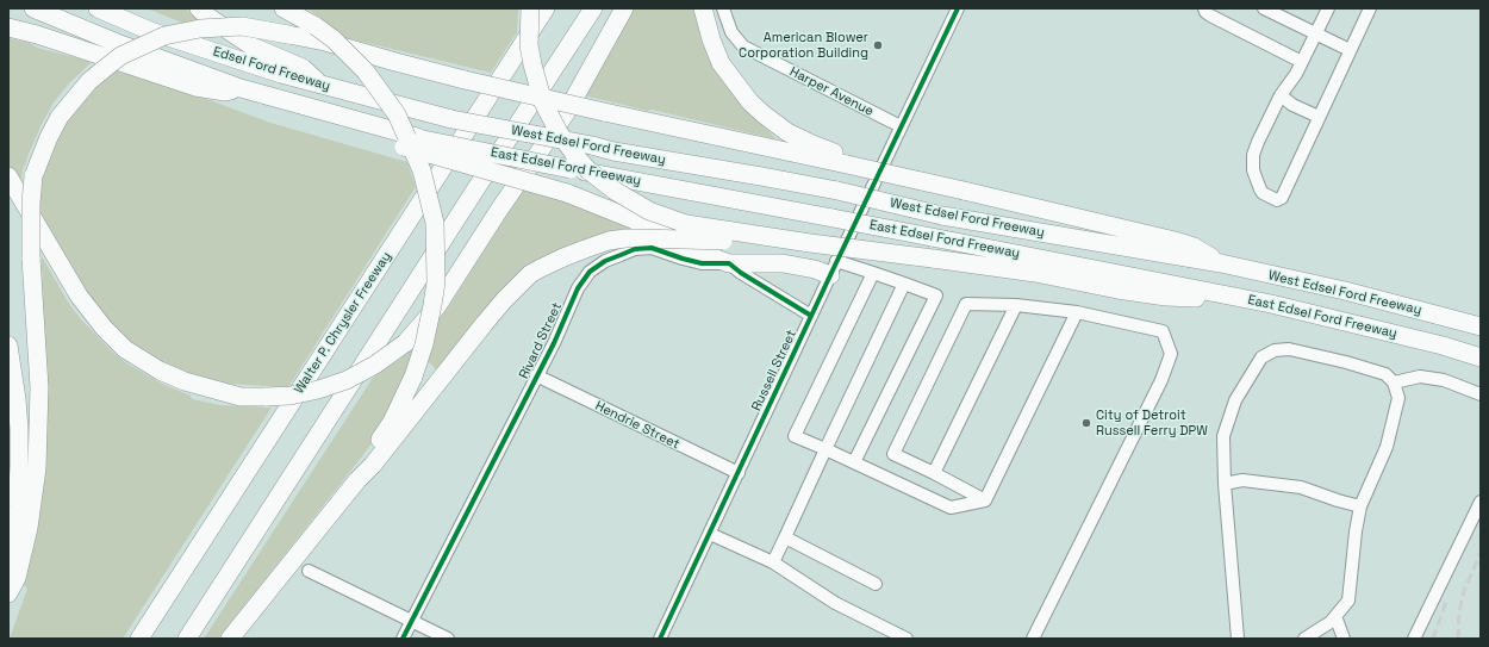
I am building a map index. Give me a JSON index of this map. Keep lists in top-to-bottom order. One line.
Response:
{"streets":{"highway":["Edsel Ford Freeway","West Edsel Ford Freeway","East Edsel Ford Freeway","Walter P. Chrysler Freeway"],"street":["Harper Avenue","Rivard Street","Russell Street","Hendrie Street"]},"crossings":[["Edsel Ford Freeway","West Edsel Ford Freeway"],["Edsel Ford Freeway","East Edsel Ford Freeway"],["Harper Avenue","Russell Street"],["Rivard Street","Hendrie Street"],["Russell Street","Hendrie Street"]],"places":["American Blower Corporation Building","City of Detroit Russell Ferry DPW"]}
